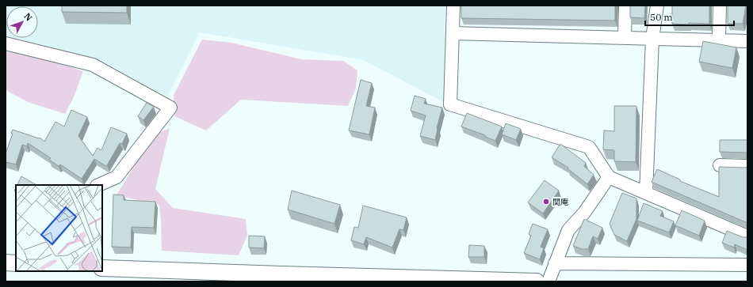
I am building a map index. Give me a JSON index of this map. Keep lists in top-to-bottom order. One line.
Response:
{"places":["関庵"],"scale_bar":"50 m","north":"top right"}
